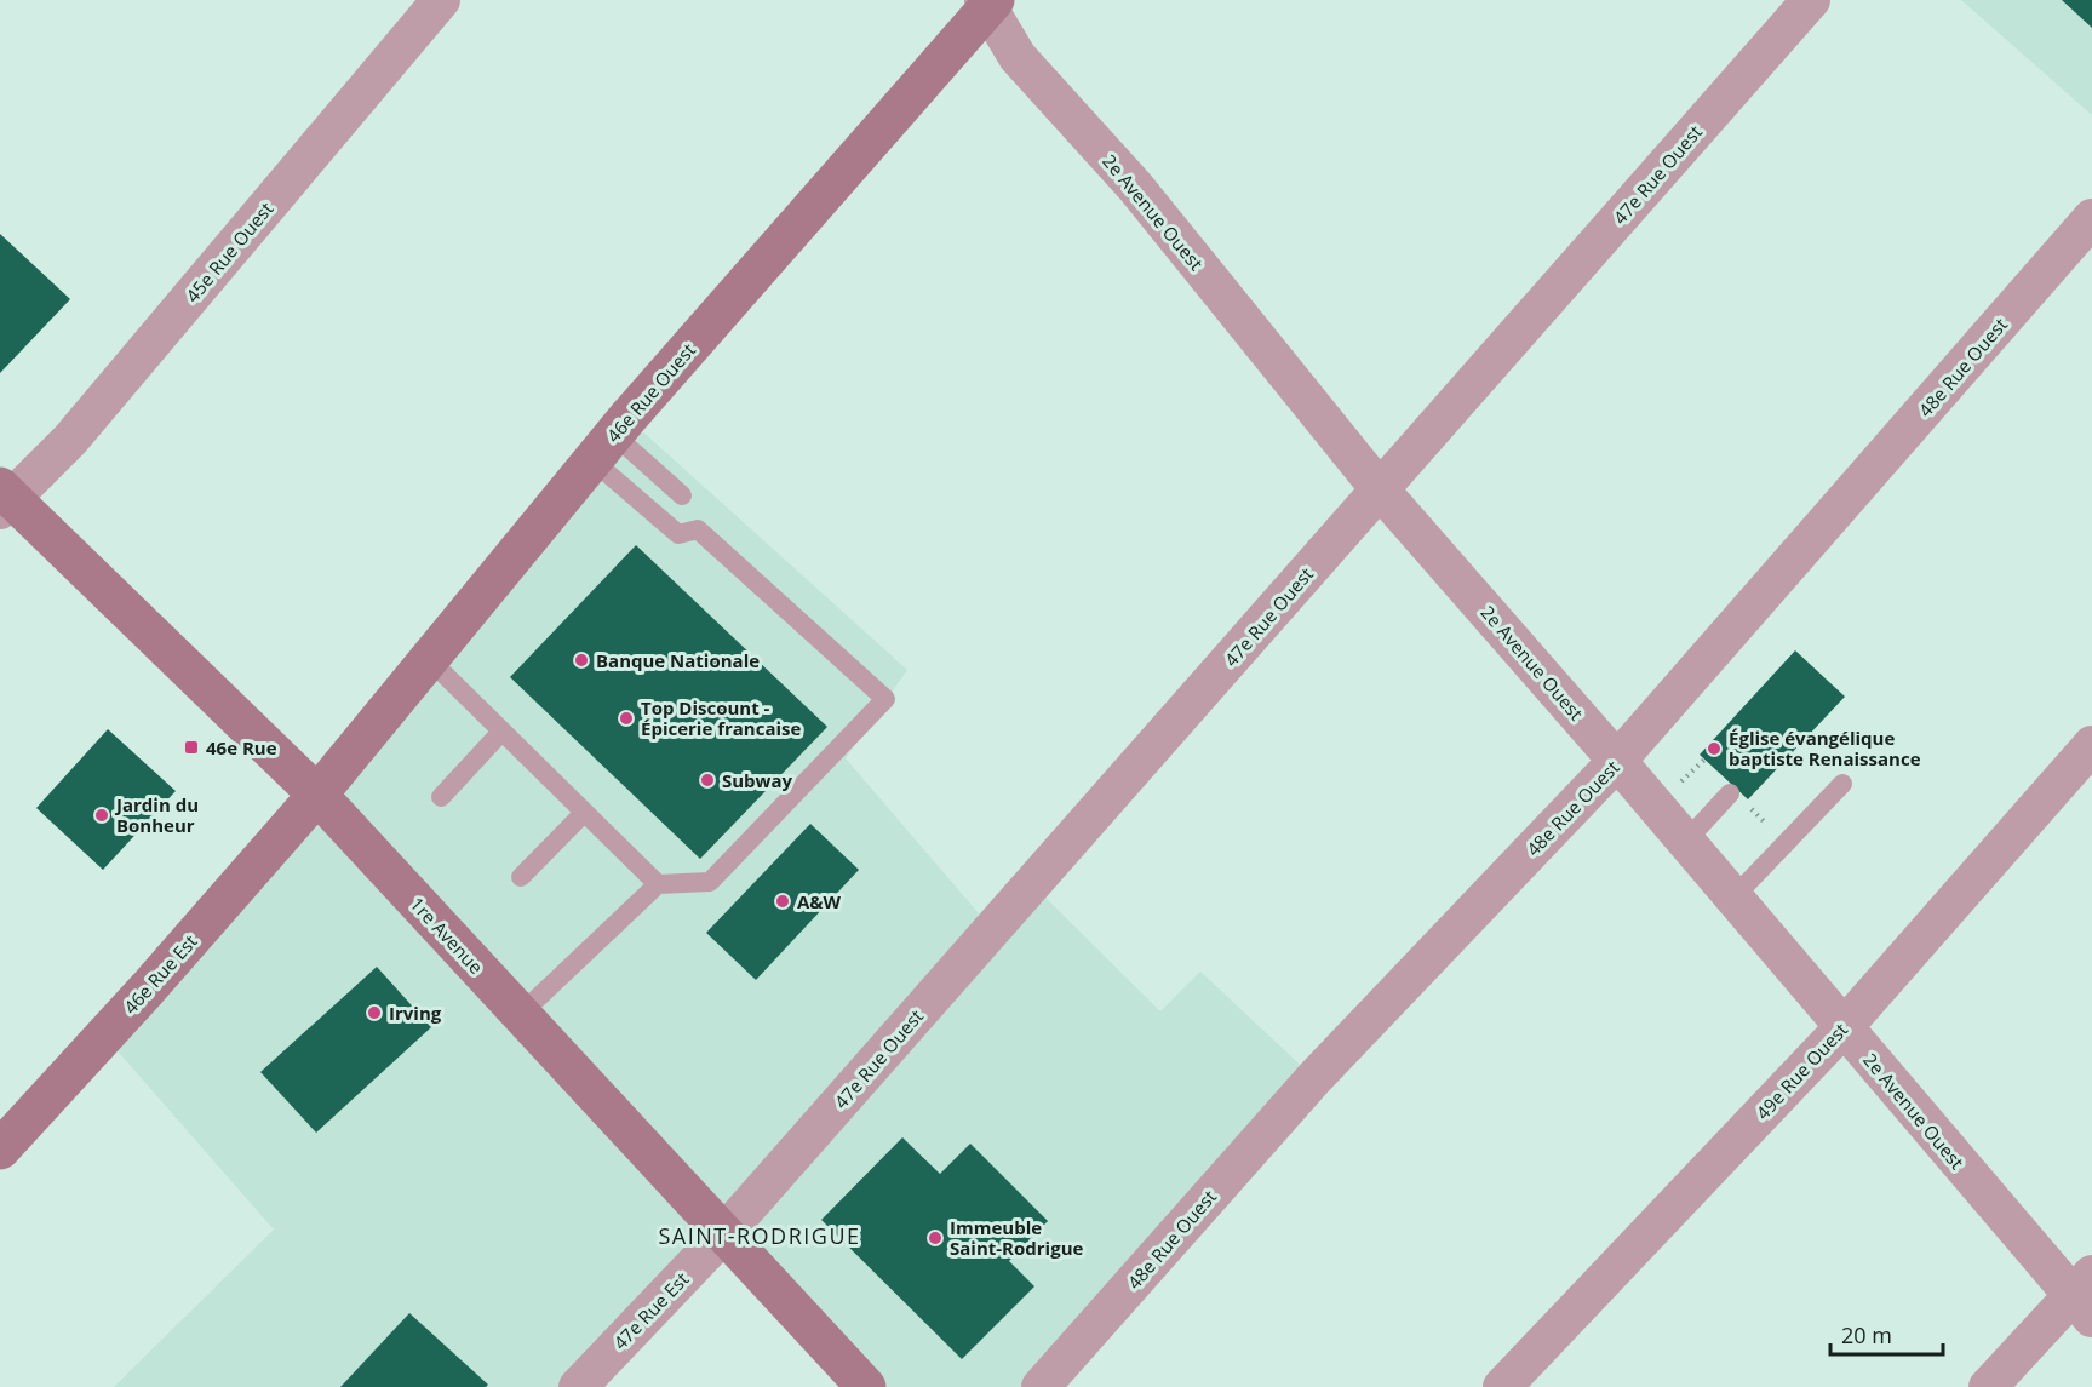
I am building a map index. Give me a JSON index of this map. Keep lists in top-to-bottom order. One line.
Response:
{"streets":{"street":["47e Rue Ouest","2e Avenue Ouest","45e Rue Ouest","48e Rue Ouest","46e Rue Ouest","1re Avenue","46e Rue Est","49e Rue Ouest","47e Rue Est"]},"crossings":[["47e Rue Ouest","2e Avenue Ouest"],["47e Rue Ouest","1re Avenue"],["47e Rue Ouest","47e Rue Est"],["2e Avenue Ouest","48e Rue Ouest"],["2e Avenue Ouest","46e Rue Ouest"],["2e Avenue Ouest","49e Rue Ouest"],["45e Rue Ouest","1re Avenue"],["46e Rue Ouest","1re Avenue"],["46e Rue Ouest","46e Rue Est"],["1re Avenue","46e Rue Est"],["1re Avenue","47e Rue Est"]],"districts":["SAINT-RODRIGUE"],"places":{"other":["Banque Nationale","Top Discount - Épicerie francaise","Église évangélique baptiste Renaissance","Subway","Jardin du Bonheur","A&W","Irving","Immeuble Saint-Rodrigue"],"transit":["46e Rue"]},"scale_bar":"20 m"}
